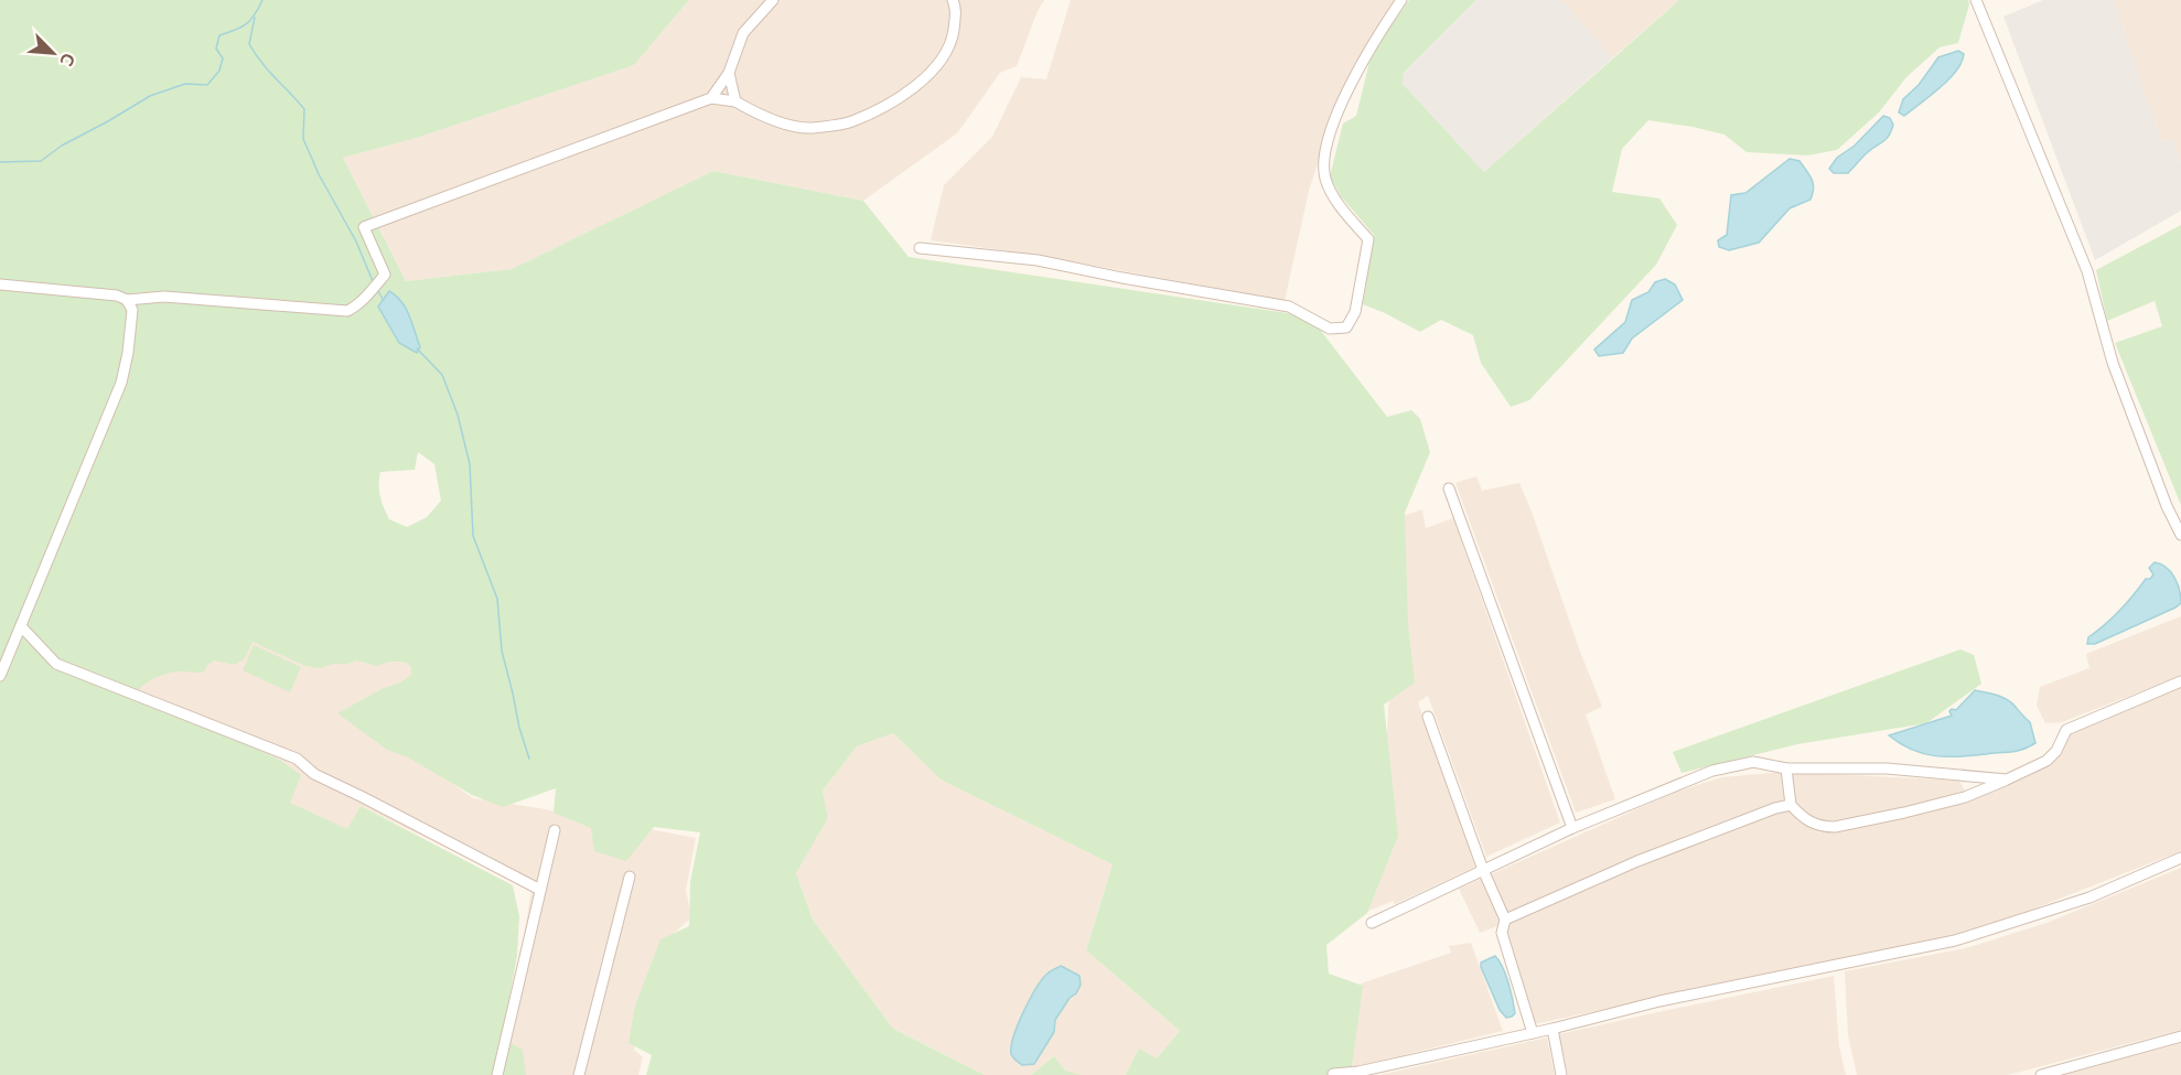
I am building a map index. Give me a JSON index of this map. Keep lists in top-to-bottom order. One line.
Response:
{"north":"bottom right"}
